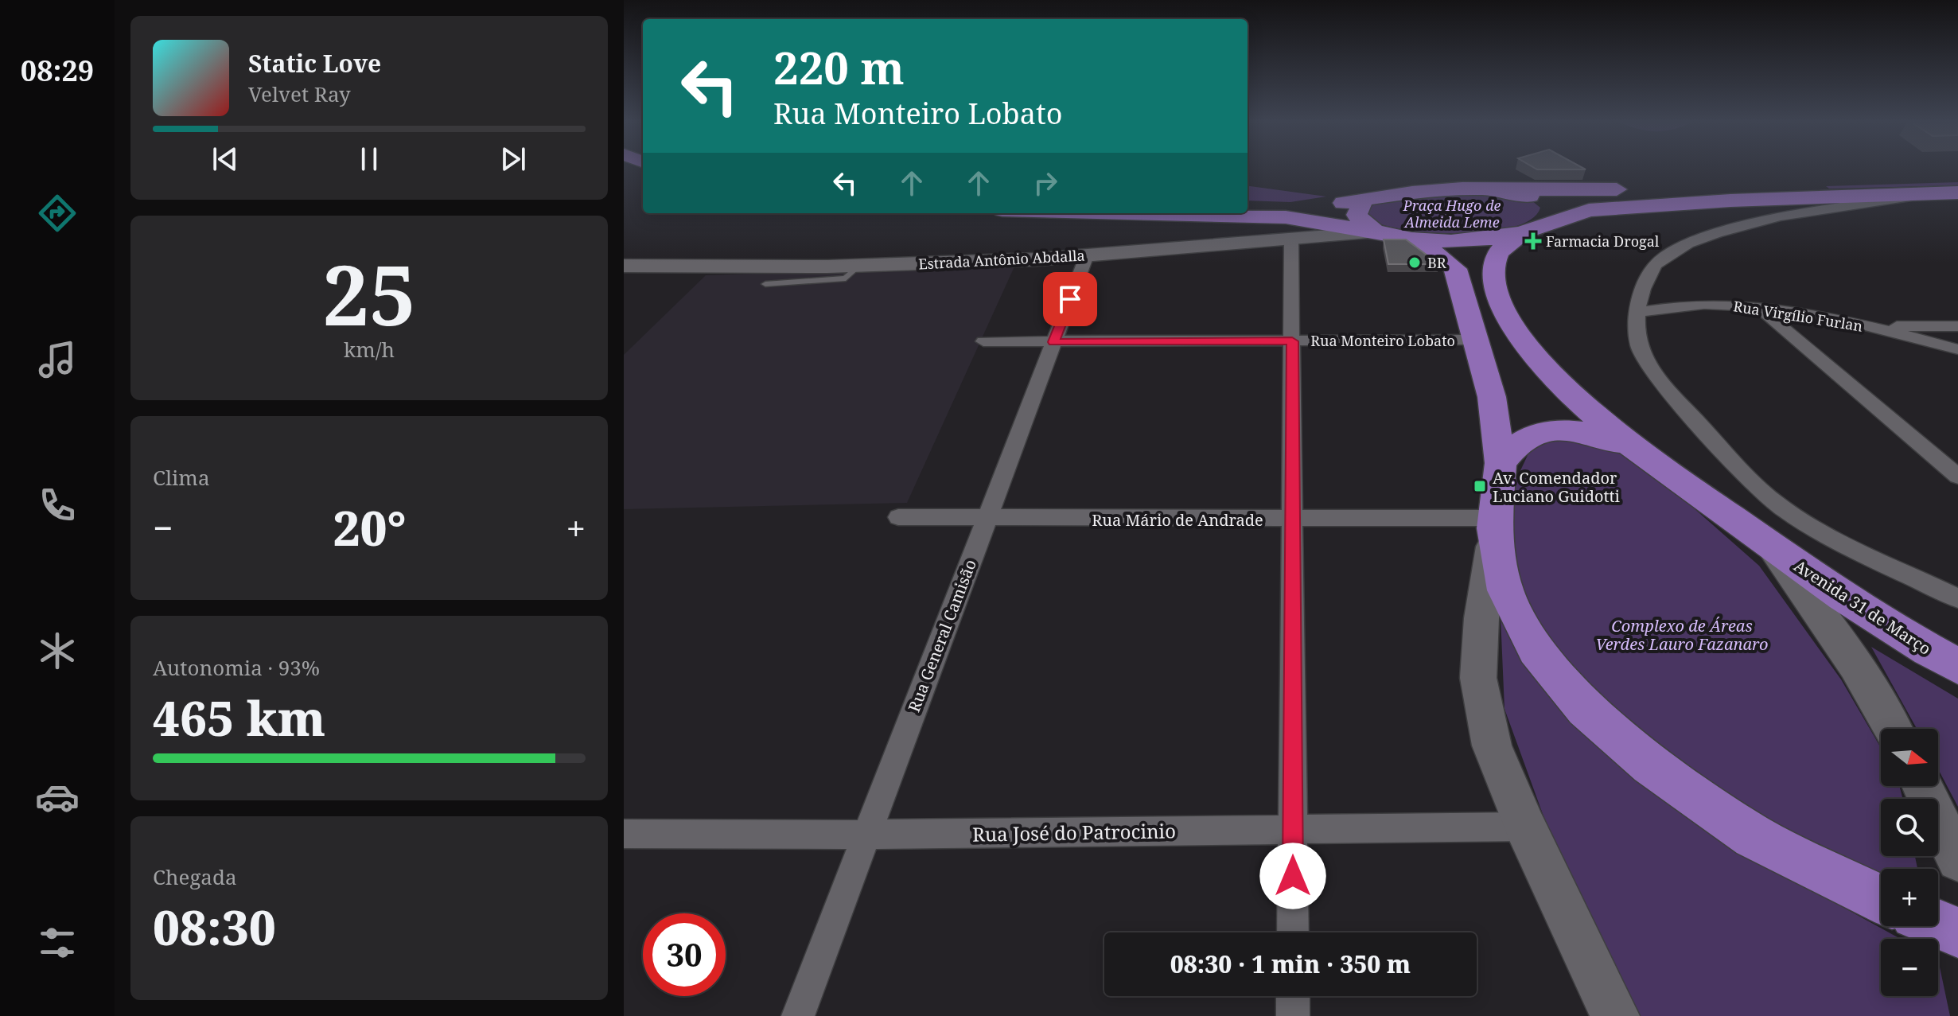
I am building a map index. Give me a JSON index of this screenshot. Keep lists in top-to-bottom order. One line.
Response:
{"streets":{"main road":["Avenida 31 de Março"],"street":["Estrada Antônio Abdalla","Rua Virgílio Furlan","Rua Monteiro Lobato","Rua Mário de Andrade","Rua General Camisão","Rua José do Patrocinio"]},"crossings":[["Estrada Antônio Abdalla","Rua General Camisão"],["Rua Monteiro Lobato","Rua General Camisão"],["Rua Mário de Andrade","Rua General Camisão"],["Rua General Camisão","Rua José do Patrocinio"]],"parks":["Praça Hugo de Almeida Leme","Complexo de Áreas Verdes Lauro Fazanaro"],"places":{"health":["Farmacia Drogal"],"other":["BR"],"transit":["Av. Comendador Luciano Guidotti"]},"north":"right","page":{"tabs":"08:29","turn":["220 m","Rua Monteiro Lobato"],"song":["Static Love","Velvet Ray"],"tile":[["25","km/h"],"Clima",["Autonomia · 93%","465 km"],["Chegada","08:30"]],"heat":["−","20°","+"],"map_buttons":["+","−"],"limit":"30","trip":"08:30 · 1 min · 350 m"}}
